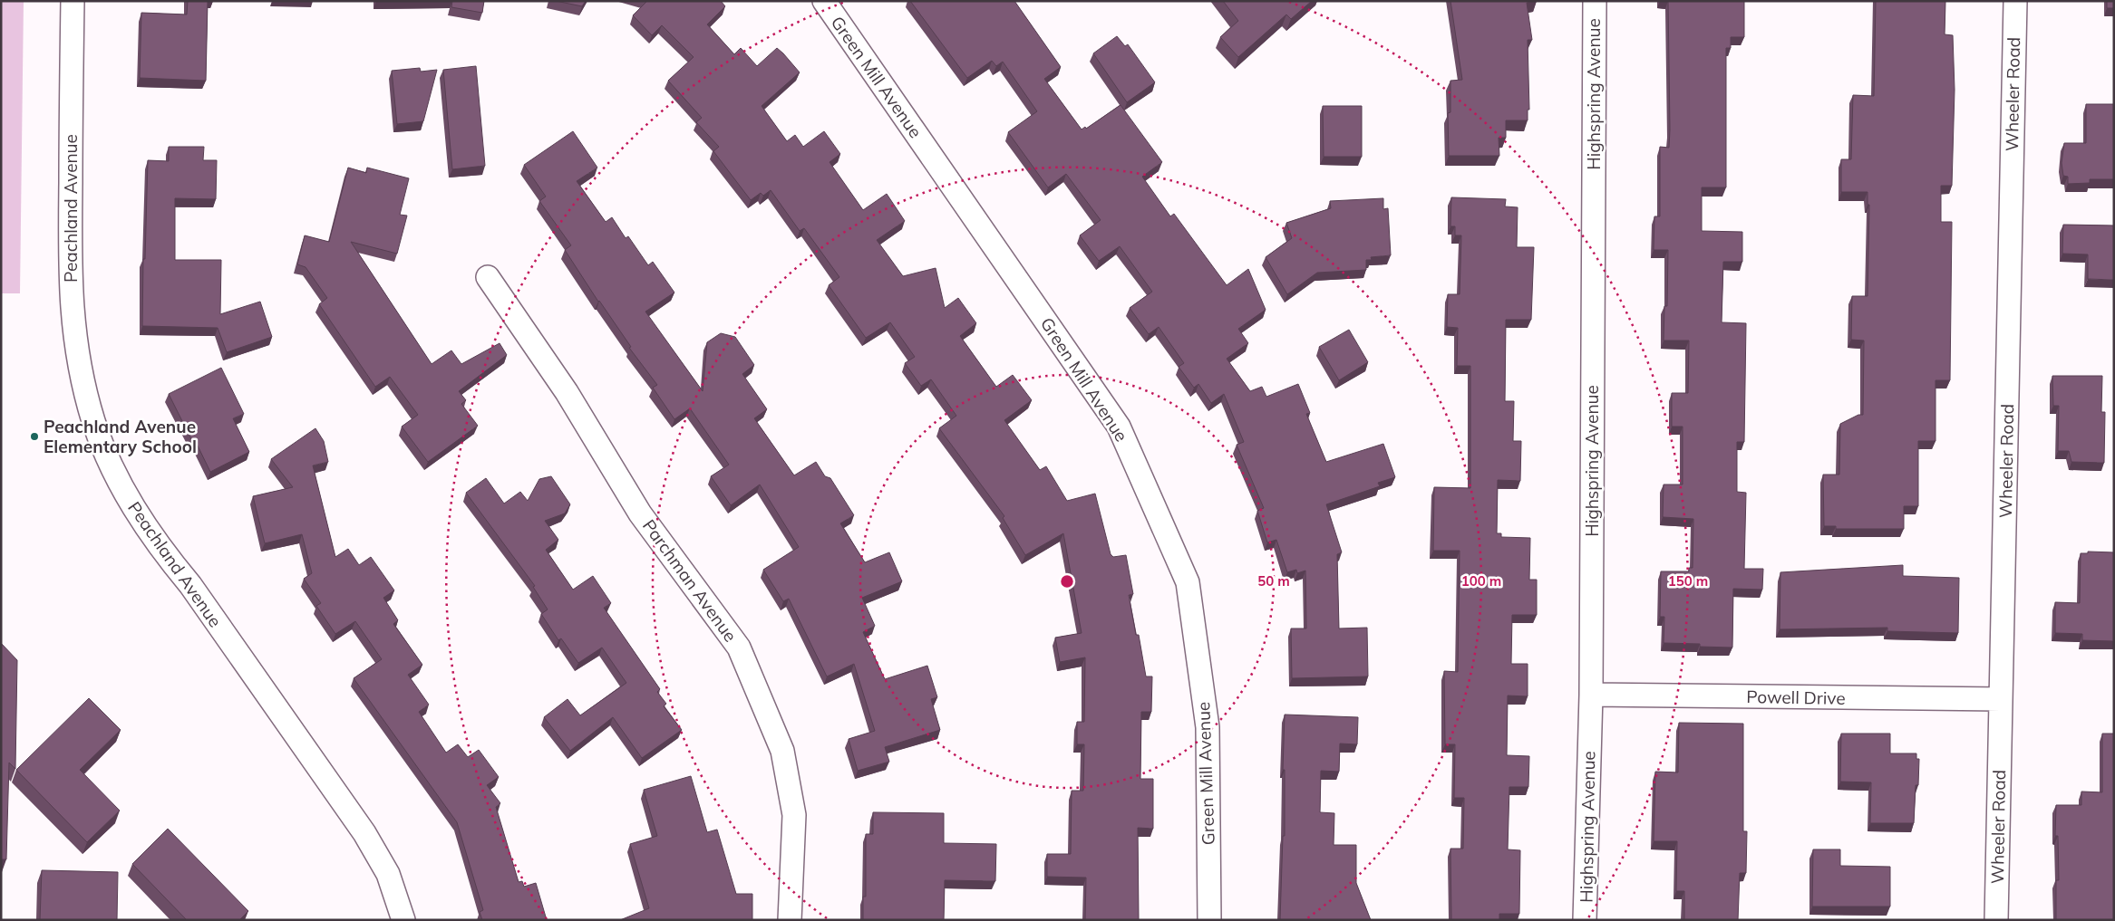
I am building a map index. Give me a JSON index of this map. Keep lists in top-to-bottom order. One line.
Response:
{"streets":{"street":["Green Mill Avenue","Highspring Avenue","Wheeler Road","Peachland Avenue","Parchman Avenue","Powell Drive"]},"crossings":[["Highspring Avenue","Powell Drive"],["Wheeler Road","Powell Drive"]],"places":["Peachland Avenue Elementary School"],"rings":["50 m","100 m","150 m"]}
